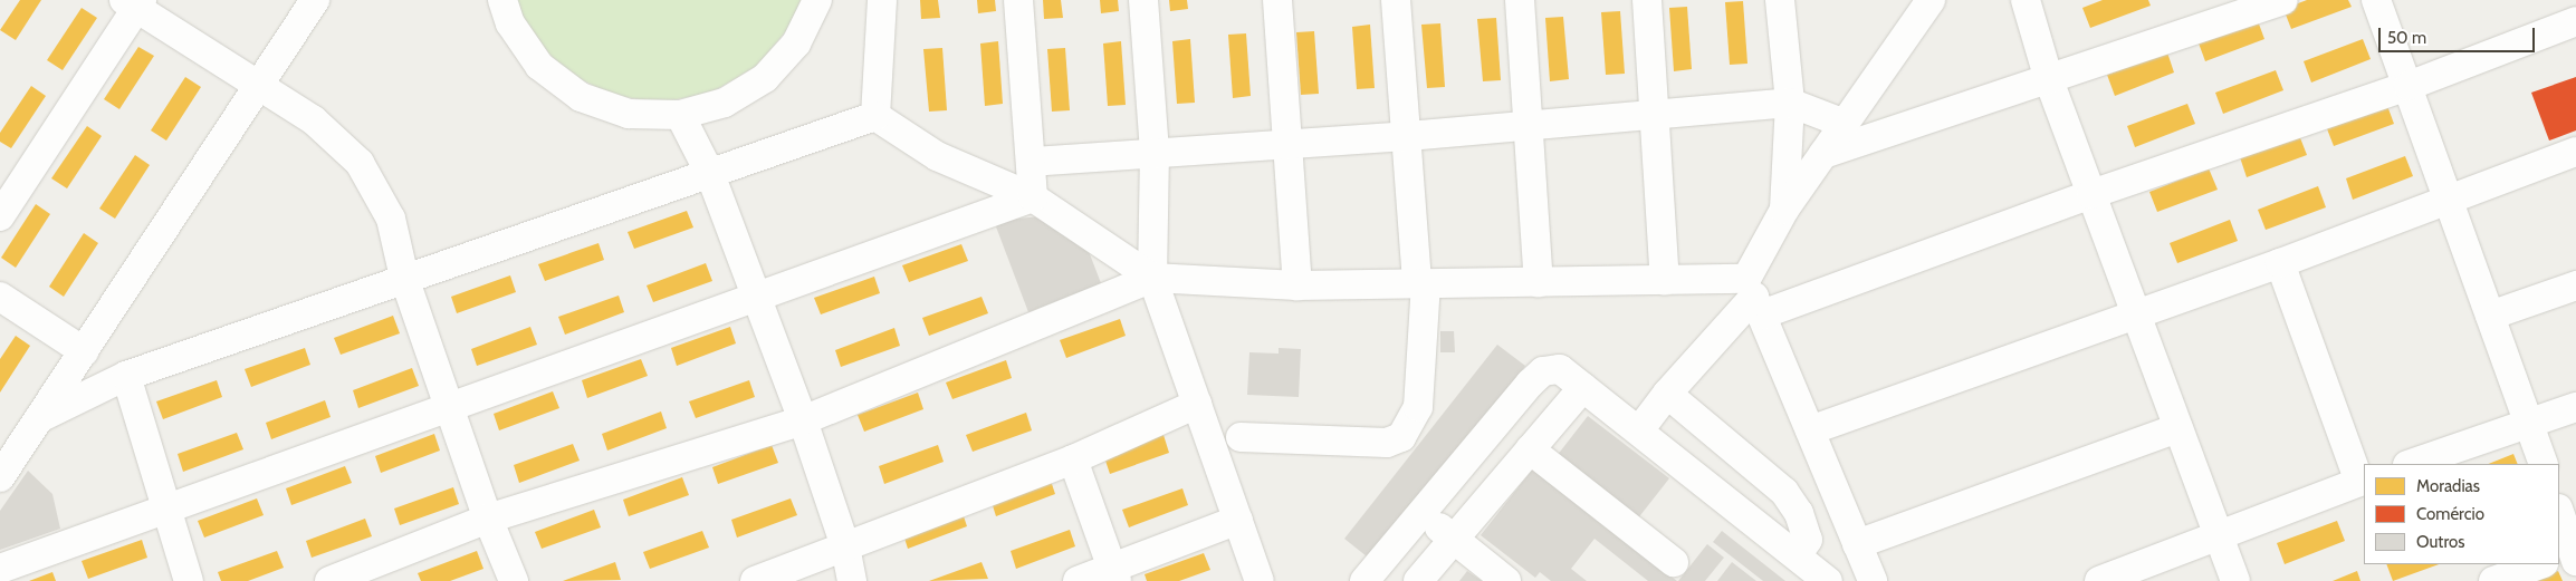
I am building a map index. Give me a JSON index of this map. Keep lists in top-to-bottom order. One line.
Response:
{"legend":["Moradias","Comércio","Outros"],"scale_bar":"50 m"}
